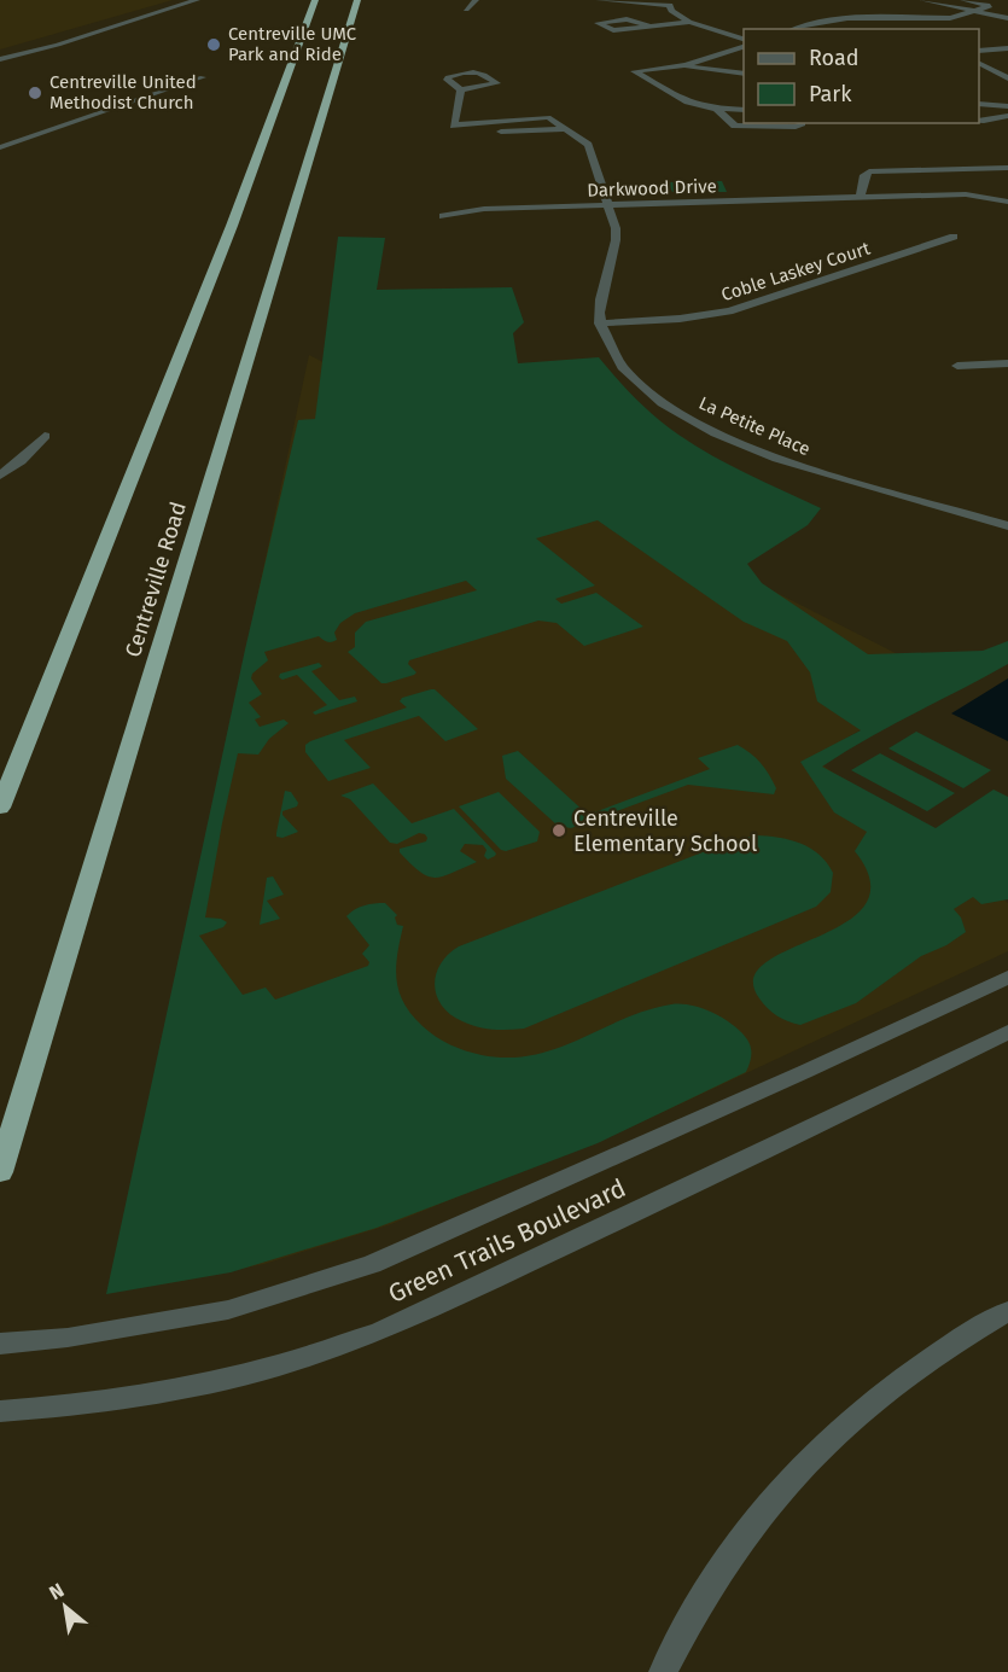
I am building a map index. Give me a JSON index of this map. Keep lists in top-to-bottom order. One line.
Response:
{"streets":{"highway":["Centreville Road"],"street":["Darkwood Drive","Coble Laskey Court","La Petite Place","Green Trails Boulevard"]},"crossings":[["Coble Laskey Court","La Petite Place"]],"places":["Centreville UMC Park and Ride","Centreville United Methodist Church","Centreville Elementary School"],"legend":["Road","Park"],"north":"top left"}
